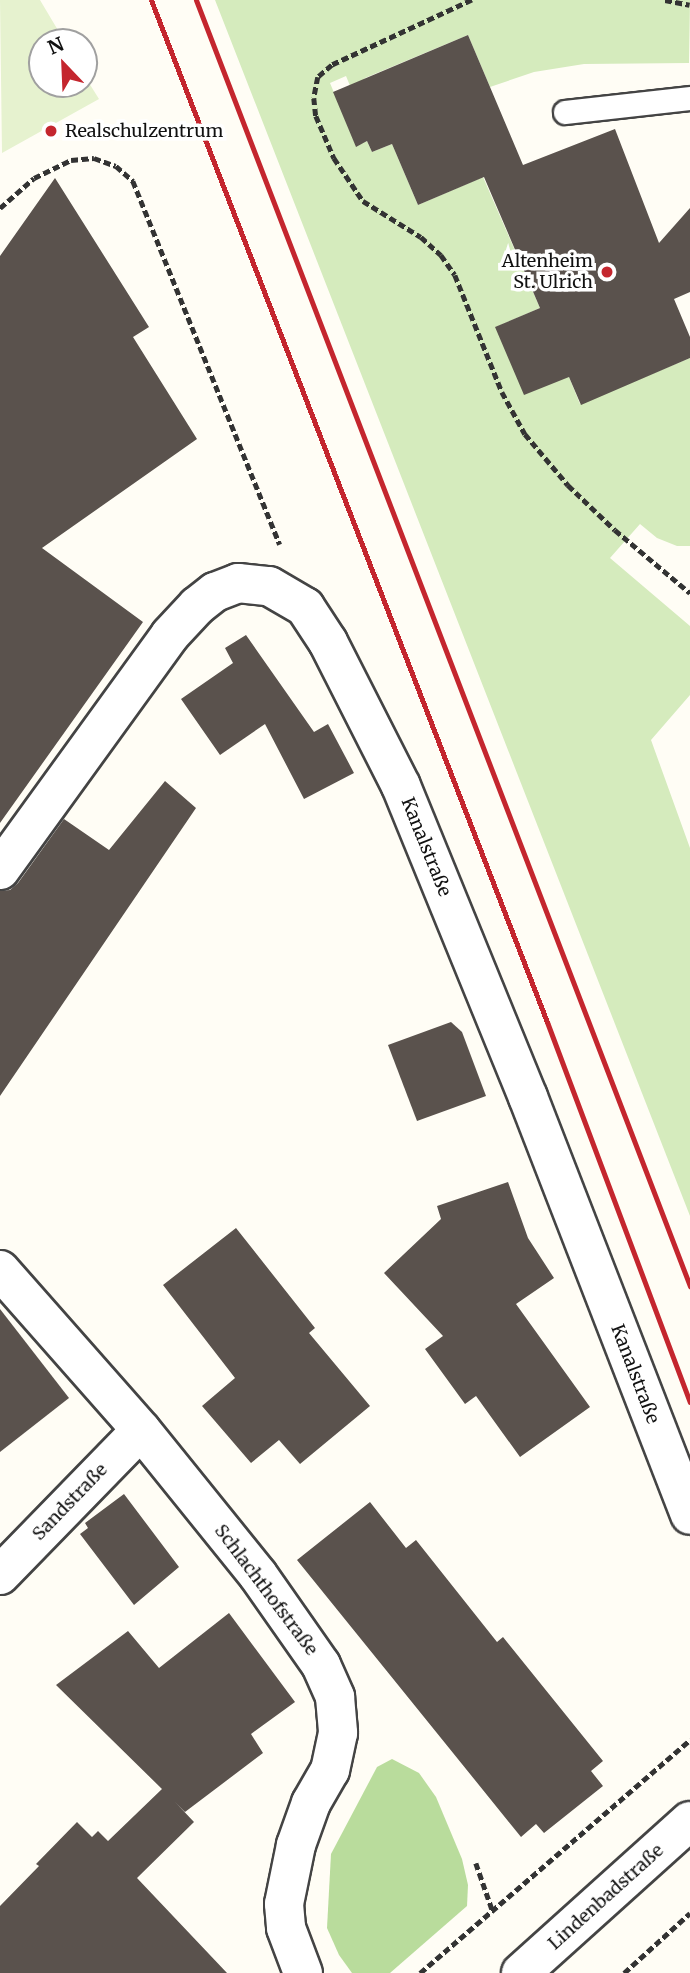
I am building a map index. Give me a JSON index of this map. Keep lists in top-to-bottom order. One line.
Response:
{"streets":{"street":["Kanalstraße","Sandstraße","Schlachthofstraße","Lindenbadstraße"]},"crossings":[["Sandstraße","Schlachthofstraße"]],"places":["Realschulzentrum","Altenheim St. Ulrich"],"north":"top left"}
